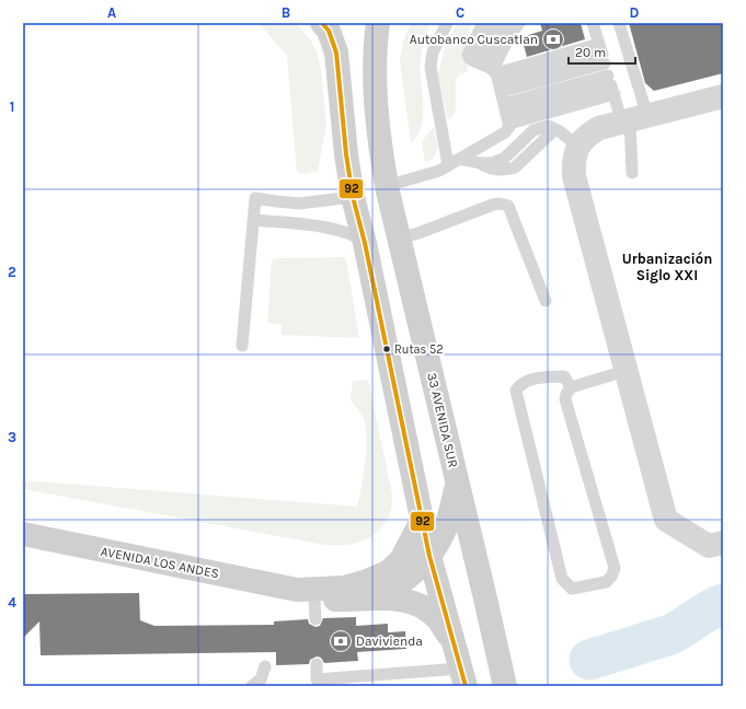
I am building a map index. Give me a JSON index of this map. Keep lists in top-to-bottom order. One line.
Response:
{"streets":{"street":["33 AVENIDA SUR","AVENIDA LOS ANDES"]},"districts":["Urbanización Siglo XXI"],"places":{"bank":["Autobanco Cuscatlan","Davivienda"],"other":["Rutas 52"]},"lines":["transit line 92"],"scale_bar":"20 m","grid":{"columns":["A","B","C","D"],"rows":["1","2","3","4"]}}
